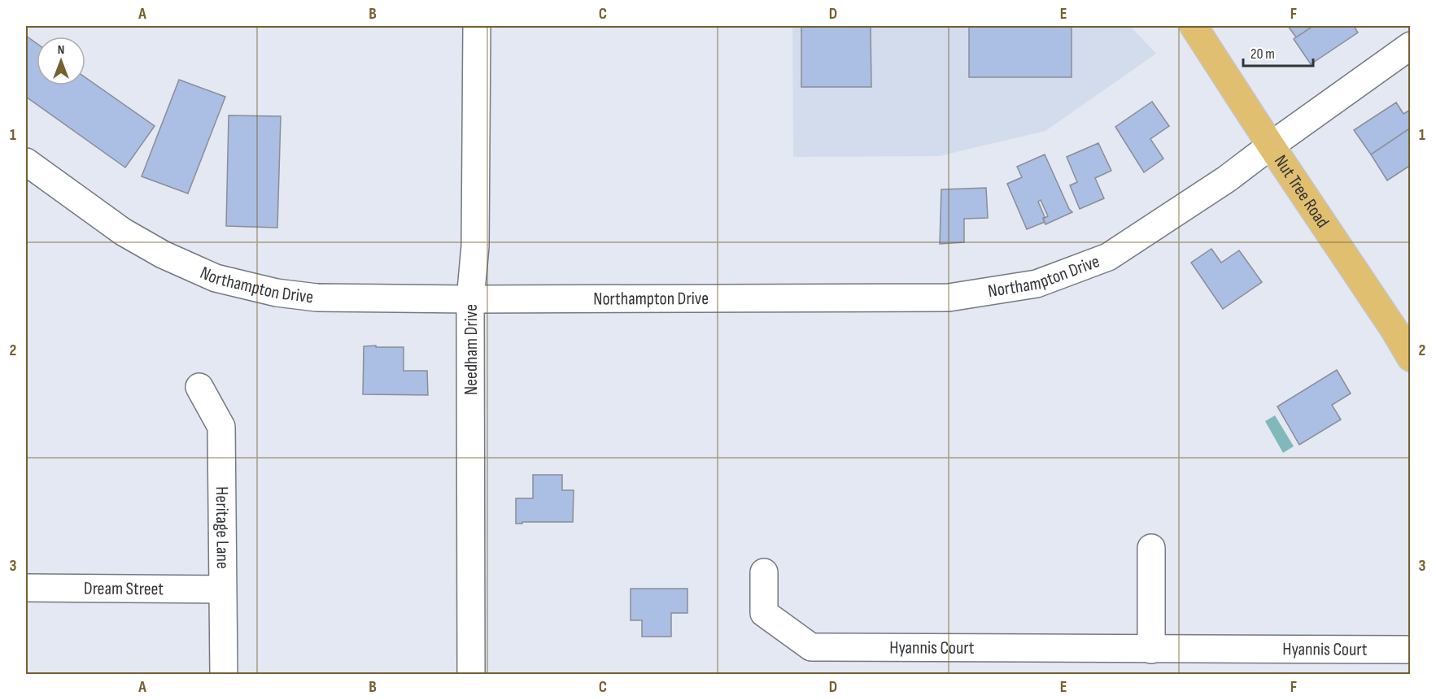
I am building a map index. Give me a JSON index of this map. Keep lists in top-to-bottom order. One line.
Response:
{"streets":{"main road":["Nut Tree Road"],"street":["Northampton Drive","Needham Drive","Heritage Lane","Dream Street","Hyannis Court"]},"crossings":[["Nut Tree Road","Northampton Drive"],["Northampton Drive","Needham Drive"],["Heritage Lane","Dream Street"]],"scale_bar":"20 m","north":"top","grid":{"columns":["A","B","C","D","E","F"],"rows":["1","2","3"]}}
